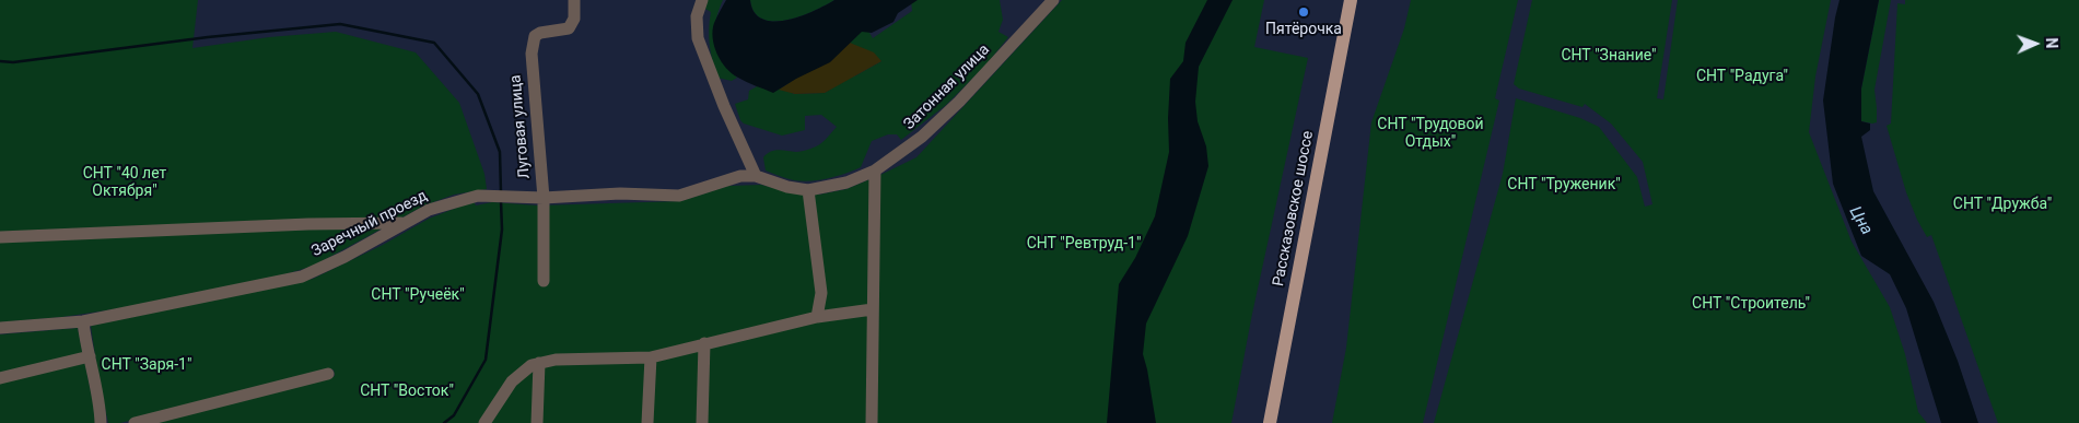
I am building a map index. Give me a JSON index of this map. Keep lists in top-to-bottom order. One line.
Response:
{"streets":{"main road":["Рассказовское шоссе"],"street":["Затонная улица","Луговая улица","Заречный проезд"]},"crossings":[["Затонная улица","Заречный проезд"],["Луговая улица","Заречный проезд"]],"water":["Цна"],"parks":["СНТ \"Знание\"","СНТ \"Радуга\"","СНТ \"Трудовой Отдых\"","СНТ \"40 лет Октября\"","СНТ \"Труженик\"","СНТ \"Дружба\"","СНТ \"Ревтруд-1\"","СНТ \"Ручеёк\"","СНТ \"Строитель\"","СНТ \"Заря-1\"","СНТ \"Восток\""],"places":["Пятёрочка"],"north":"right"}
